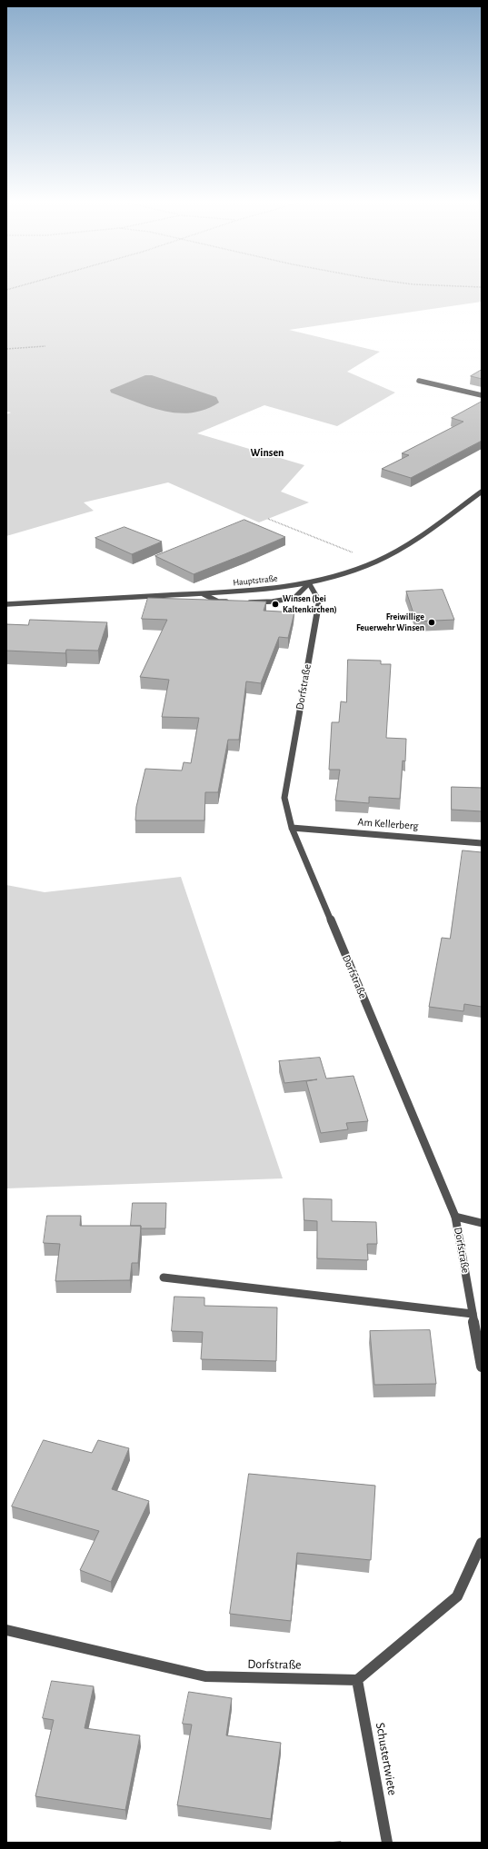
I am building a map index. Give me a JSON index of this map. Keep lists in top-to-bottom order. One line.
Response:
{"streets":{"street":["Hauptstraße","Dorfstraße","Am Kellerberg","Schustertwiete"]},"crossings":[["Hauptstraße","Dorfstraße"],["Dorfstraße","Am Kellerberg"],["Dorfstraße","Schustertwiete"]],"districts":["Winsen"],"places":["Winsen (bei Kaltenkirchen)","Freiwillige Feuerwehr Winsen"]}
